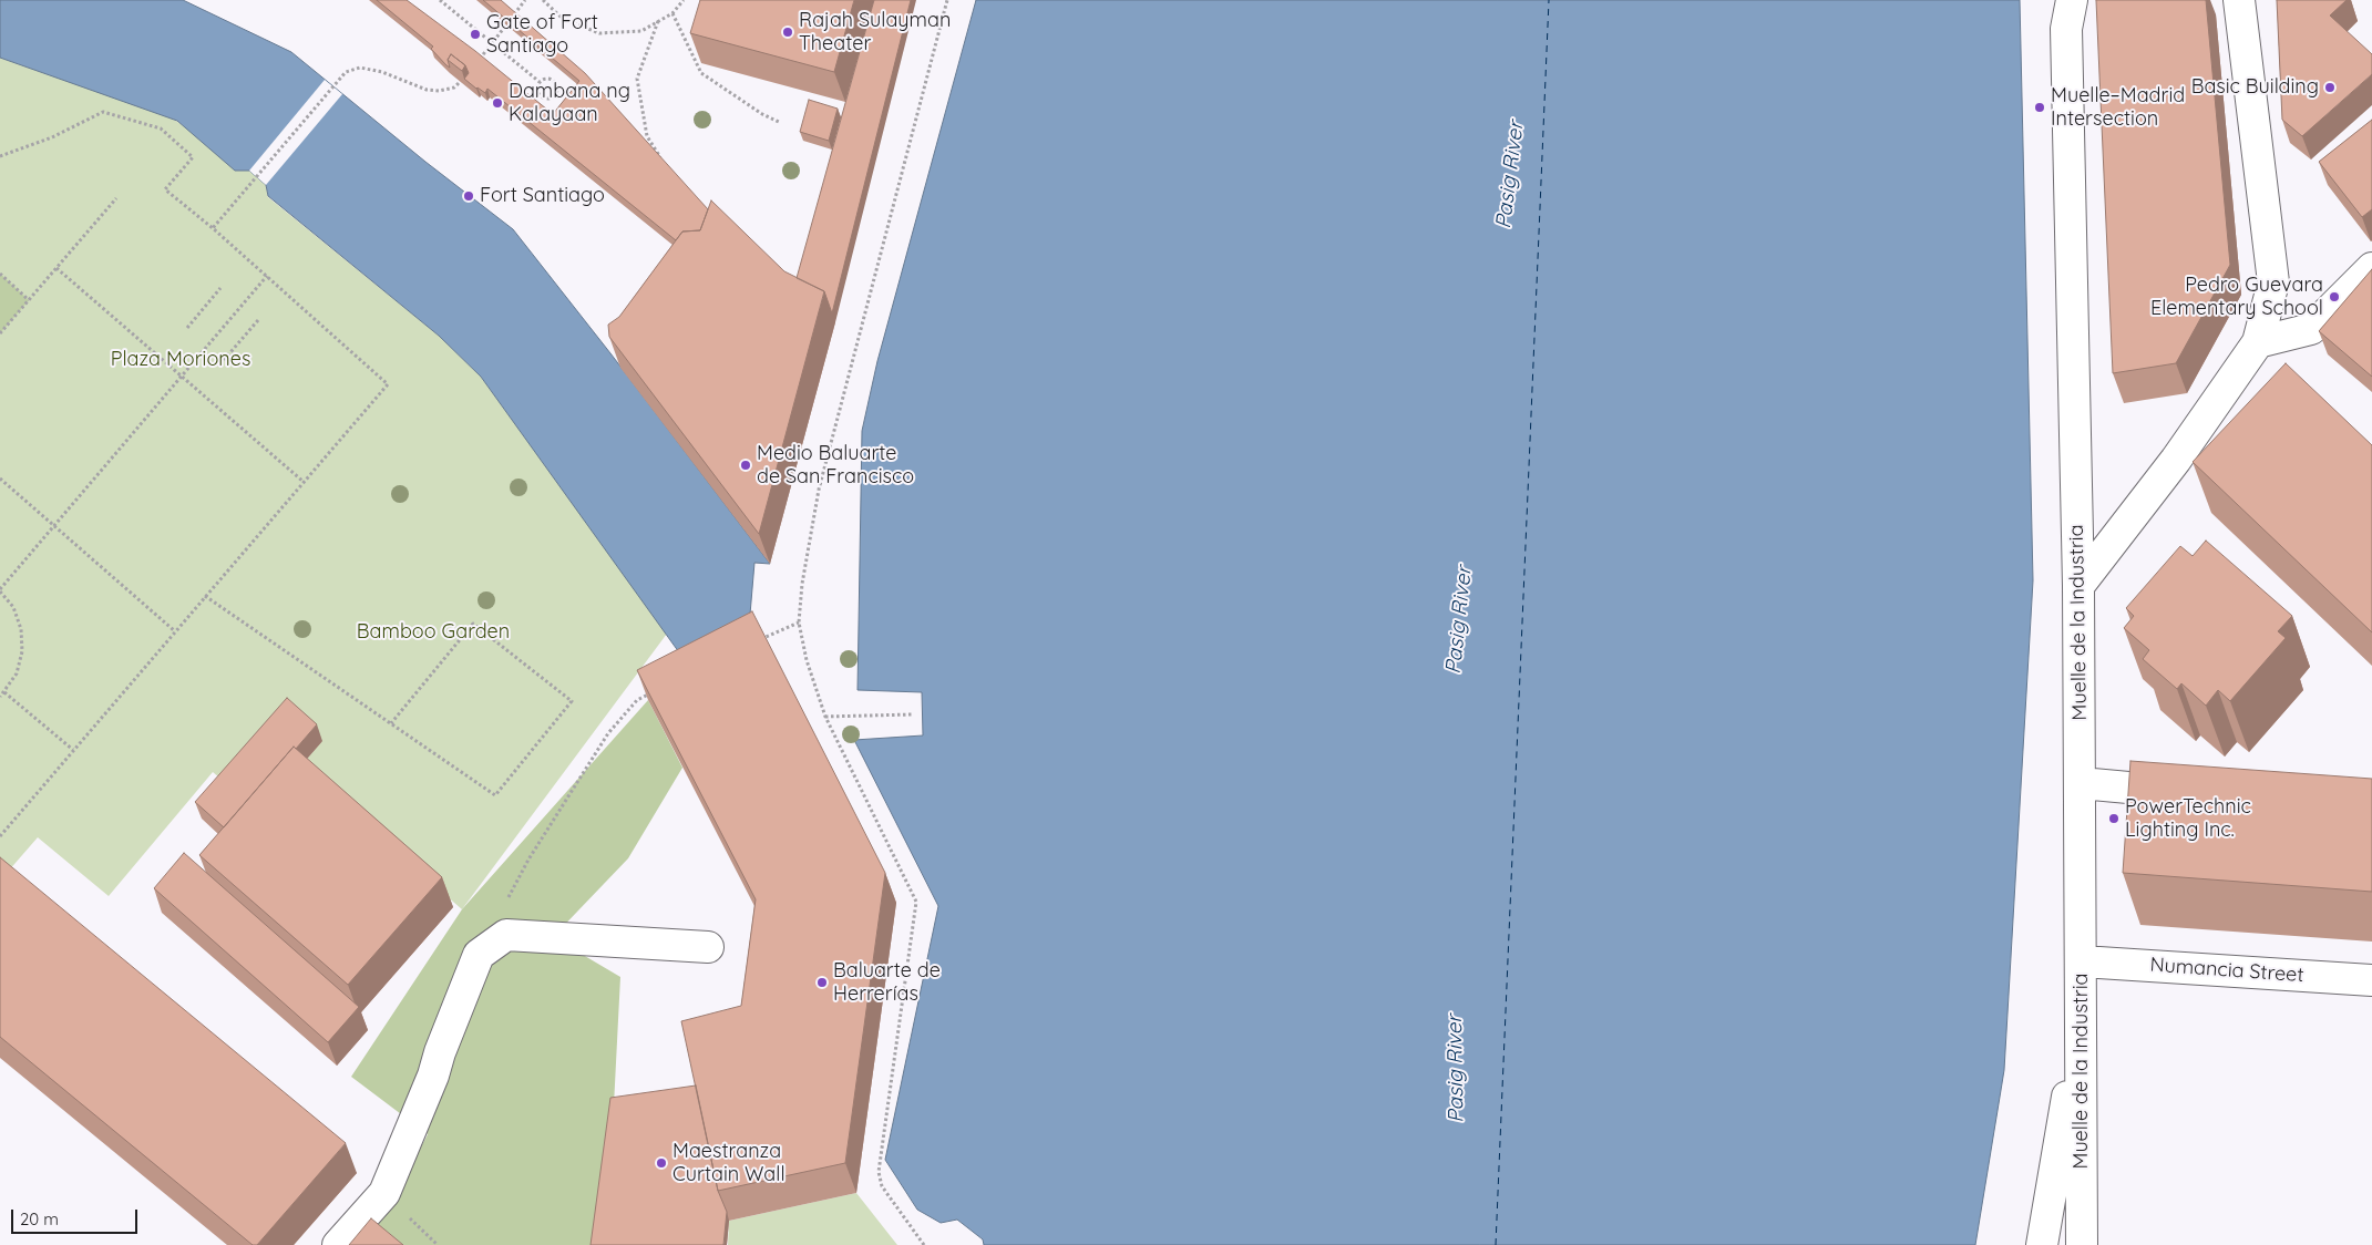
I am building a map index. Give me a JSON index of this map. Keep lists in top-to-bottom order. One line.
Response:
{"streets":{"street":["Muelle de la Industria","Numancia Street"]},"crossings":[["Muelle de la Industria","Numancia Street"]],"water":["Pasig River"],"parks":["Plaza Moriones","Bamboo Garden"],"places":["Rajah Sulayman Theater","Gate of Fort Santiago","Basic Building","Dambana ng Kalayaan","Muelle–Madrid Intersection","Fort Santiago","Pedro Guevara Elementary School","Medio Baluarte de San Francisco","PowerTechnic Lighting Inc.","Baluarte de Herrerías","Maestranza Curtain Wall"],"scale_bar":"20 m"}
